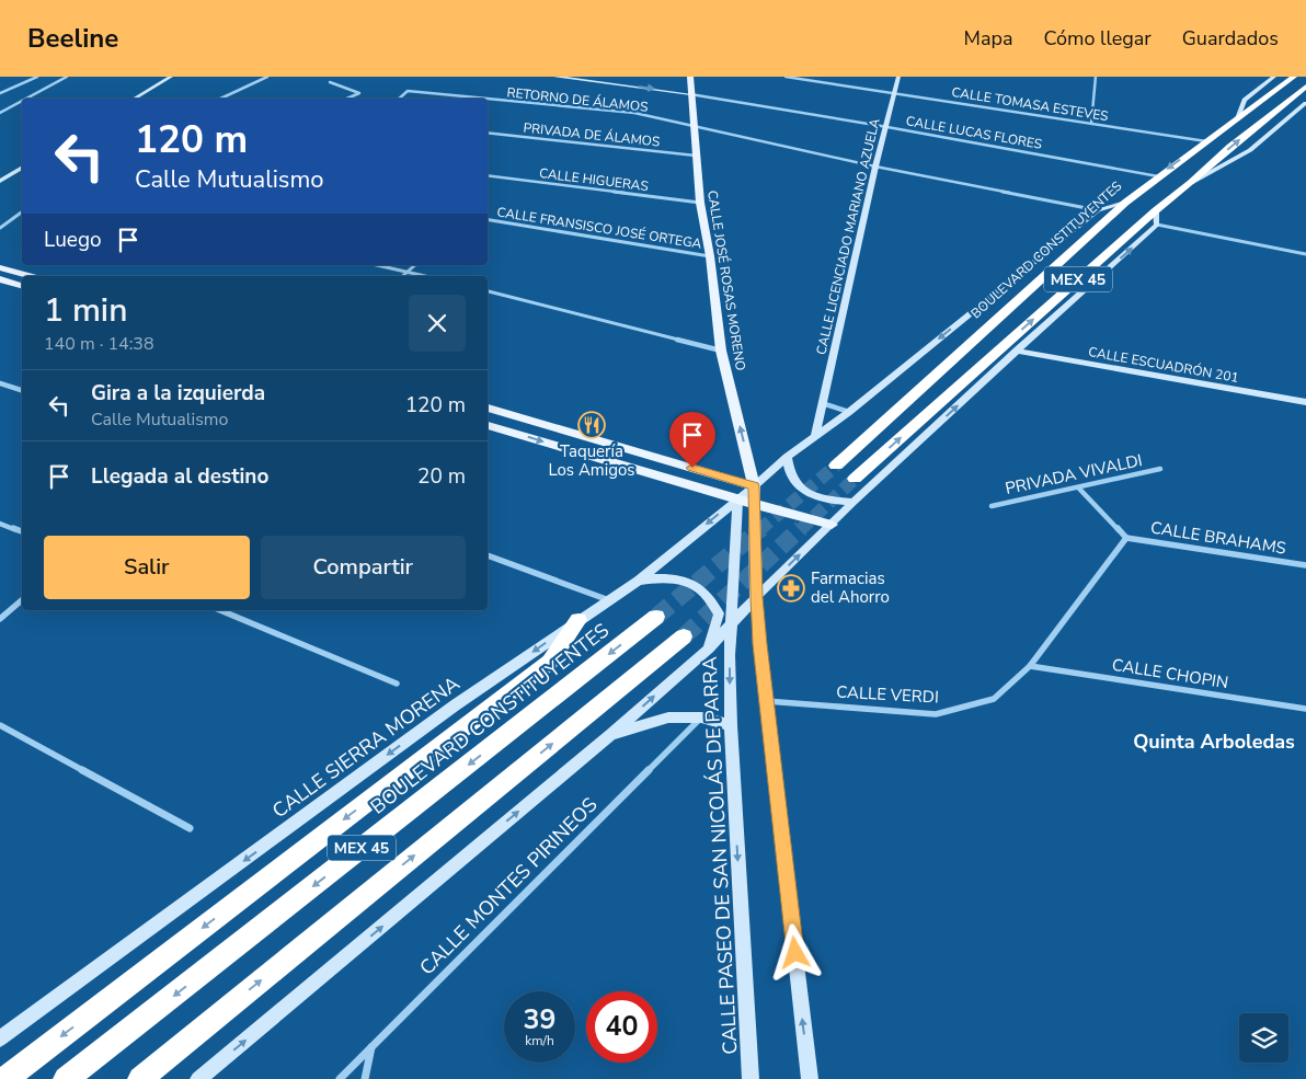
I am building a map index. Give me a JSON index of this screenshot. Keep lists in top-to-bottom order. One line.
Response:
{"streets":{"highway":["BOULEVARD CONSTITUYENTES","MEX 45"],"main road":["CALLE JOSÉ ROSAS MORENO"],"street":["RETORNO DE ÁLAMOS","CALLE TOMASA ESTEVES","CALLE LUCAS FLORES","PRIVADA DE ÁLAMOS","CALLE HIGUERAS","CALLE FRANSISCO JOSÉ ORTEGA","CALLE LICENCIADO MARIANO AZUELA","CALLE ESCUADRÓN 201","PRIVADA VIVALDI","CALLE BRAHAMS","CALLE CHOPIN","CALLE VERDI","CALLE SIERRA MORENA","CALLE PASEO DE SAN NICOLÁS DE PARRA","CALLE MONTES PIRINEOS"]},"crossings":[["RETORNO DE ÁLAMOS","CALLE LICENCIADO MARIANO AZUELA"],["RETORNO DE ÁLAMOS","CALLE JOSÉ ROSAS MORENO"],["RETORNO DE ÁLAMOS","CALLE SIERRA MORENA"],["CALLE TOMASA ESTEVES","CALLE LICENCIADO MARIANO AZUELA"],["CALLE TOMASA ESTEVES","BOULEVARD CONSTITUYENTES"],["CALLE LUCAS FLORES","CALLE LICENCIADO MARIANO AZUELA"],["CALLE LUCAS FLORES","BOULEVARD CONSTITUYENTES"],["CALLE LUCAS FLORES","CALLE JOSÉ ROSAS MORENO"],["PRIVADA DE ÁLAMOS","CALLE JOSÉ ROSAS MORENO"],["CALLE HIGUERAS","CALLE JOSÉ ROSAS MORENO"],["CALLE FRANSISCO JOSÉ ORTEGA","CALLE JOSÉ ROSAS MORENO"],["CALLE LICENCIADO MARIANO AZUELA","CALLE SIERRA MORENA"],["CALLE JOSÉ ROSAS MORENO","CALLE SIERRA MORENA"],["CALLE BRAHAMS","CALLE VERDI"],["CALLE CHOPIN","CALLE VERDI"],["CALLE SIERRA MORENA","CALLE PASEO DE SAN NICOLÁS DE PARRA"]],"districts":["Quinta Arboledas"],"places":{"restaurant":["Taquería Los Amigos"],"pharmacy":["Farmacias del Ahorro"]},"page":{"header":"Beeline","nav":["Mapa","Cómo llegar","Guardados"],"turn":["120 m","Calle Mutualismo"],"then":"Luego","heading":["1 min","140 m · 14:38"],"list":[{"name":"Gira a la izquierda","note":"Calle Mutualismo","value":"120 m"},{"name":"Llegada al destino","value":"20 m"}],"buttons":["Salir","Compartir"],"speed":"39 km/h","limit":"40"}}
